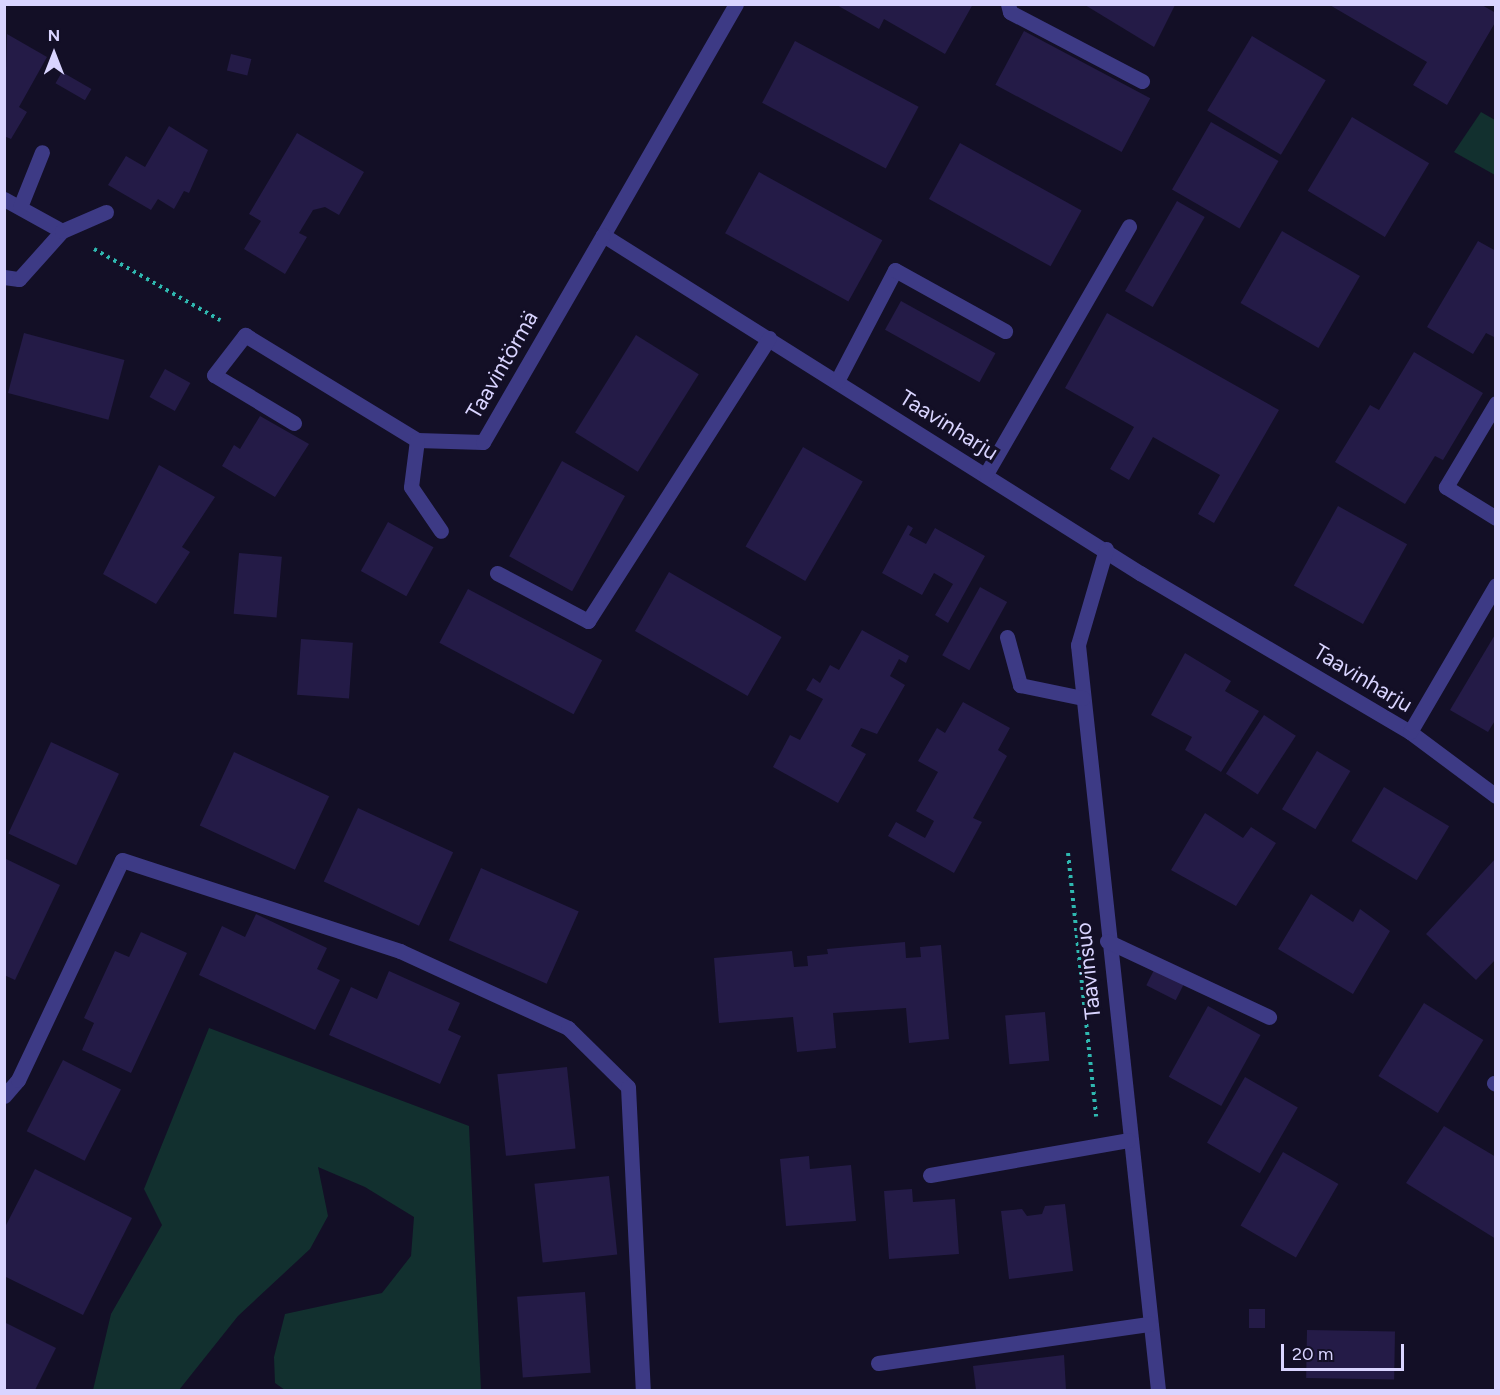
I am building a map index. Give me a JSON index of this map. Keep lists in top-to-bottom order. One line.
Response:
{"streets":{"street":["Taavintörmä","Taavinharju","Taavinsuo"]},"crossings":[["Taavintörmä","Taavinharju"],["Taavinharju","Taavinsuo"]],"scale_bar":"20 m","north":"top"}
